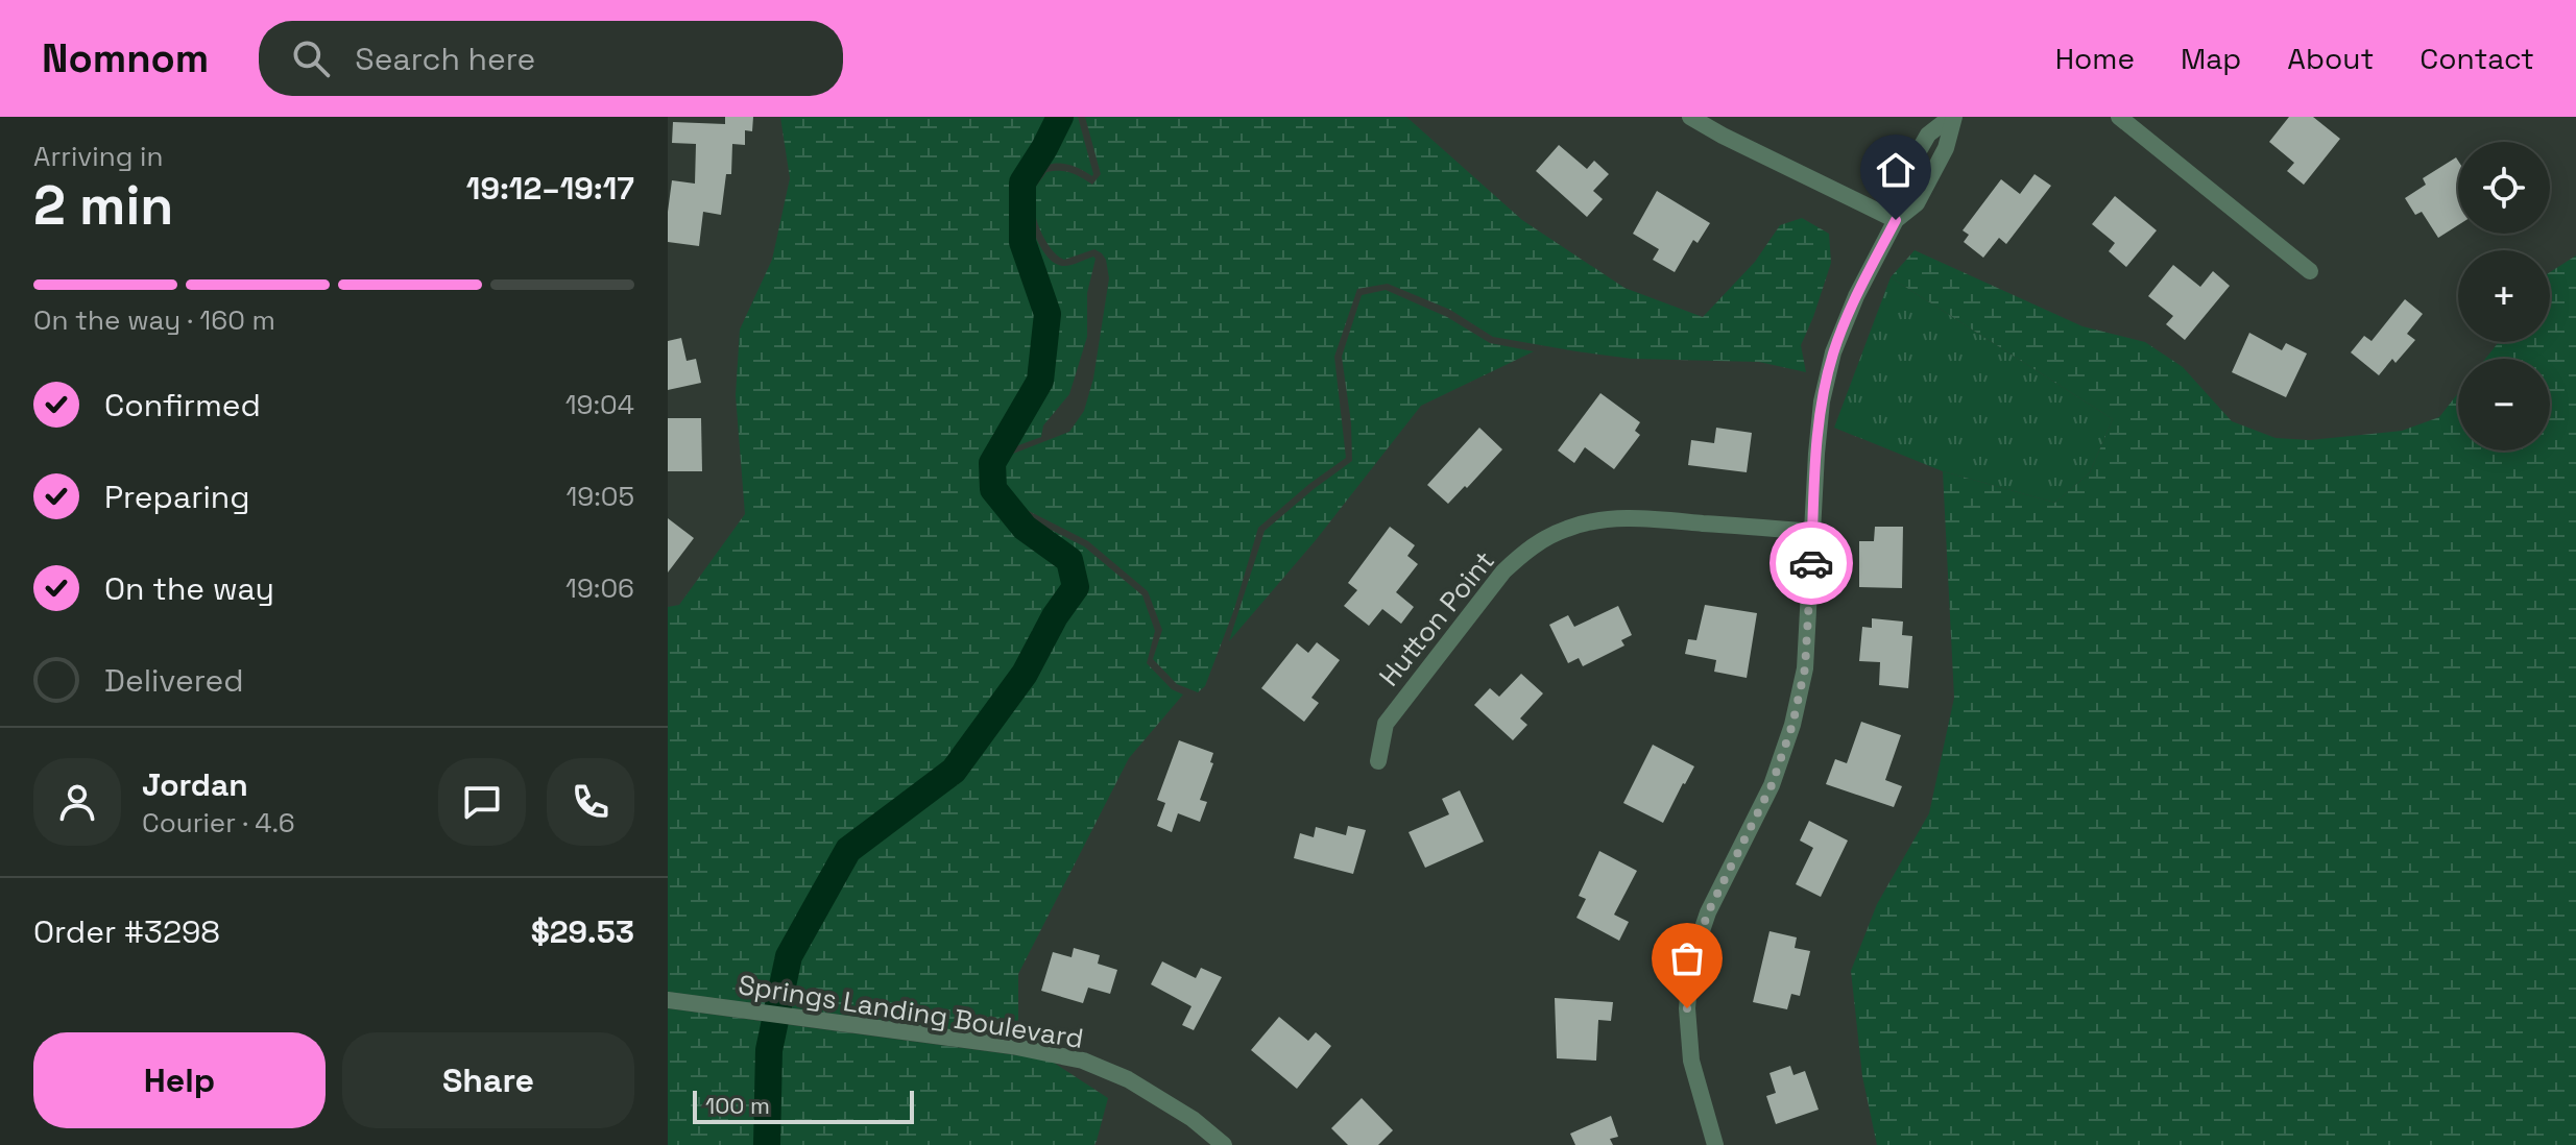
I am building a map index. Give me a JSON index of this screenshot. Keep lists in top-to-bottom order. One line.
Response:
{"streets":{"street":["Hutton Point","Springs Landing Boulevard"]},"scale_bar":"100 m","page":{"header":"Nomnom","search":"Search here","nav":["Home","Map","About","Contact"],"heading":["2 min","Arriving in","19:12–19:17"],"panel":["Jordan","Courier · 4.6","Order #3298","$29.53"],"map_buttons":["+","−"],"bar":"On the way · 160 m","list":[["Confirmed","19:04"],["Preparing","19:05"],["On the way","19:06"],"Delivered"],"buttons":["Help","Share"],"scale":"100 m"}}
